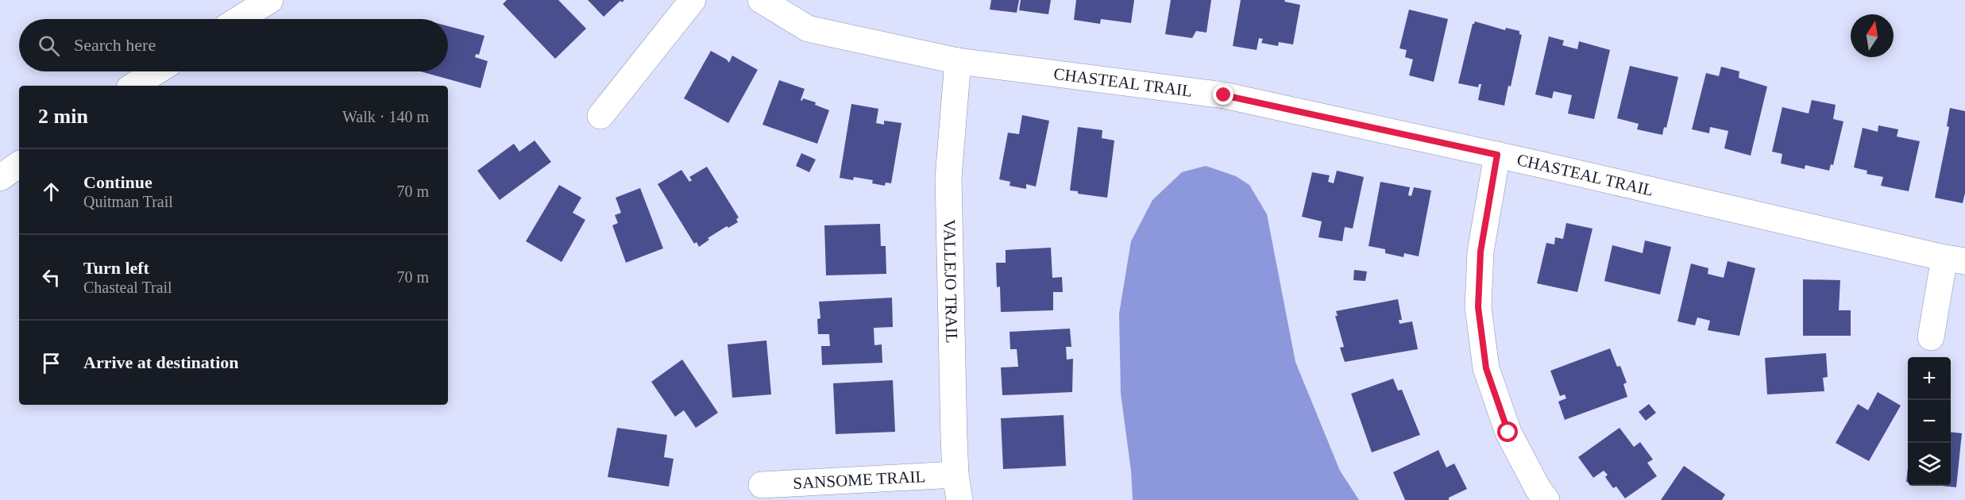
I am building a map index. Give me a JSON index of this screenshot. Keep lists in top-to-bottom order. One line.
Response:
{"streets":{"street":["CHASTEAL TRAIL","VALLEJO TRAIL","SANSOME TRAIL"]},"crossings":[["CHASTEAL TRAIL","VALLEJO TRAIL"],["VALLEJO TRAIL","SANSOME TRAIL"]],"north":"top","page":{"search":"Search here","heading":["2 min","Walk · 140 m"],"list":[["Continue","Quitman Trail","70 m"],["Turn left","Chasteal Trail","70 m"],"Arrive at destination"],"map_buttons":["+","−"]}}
